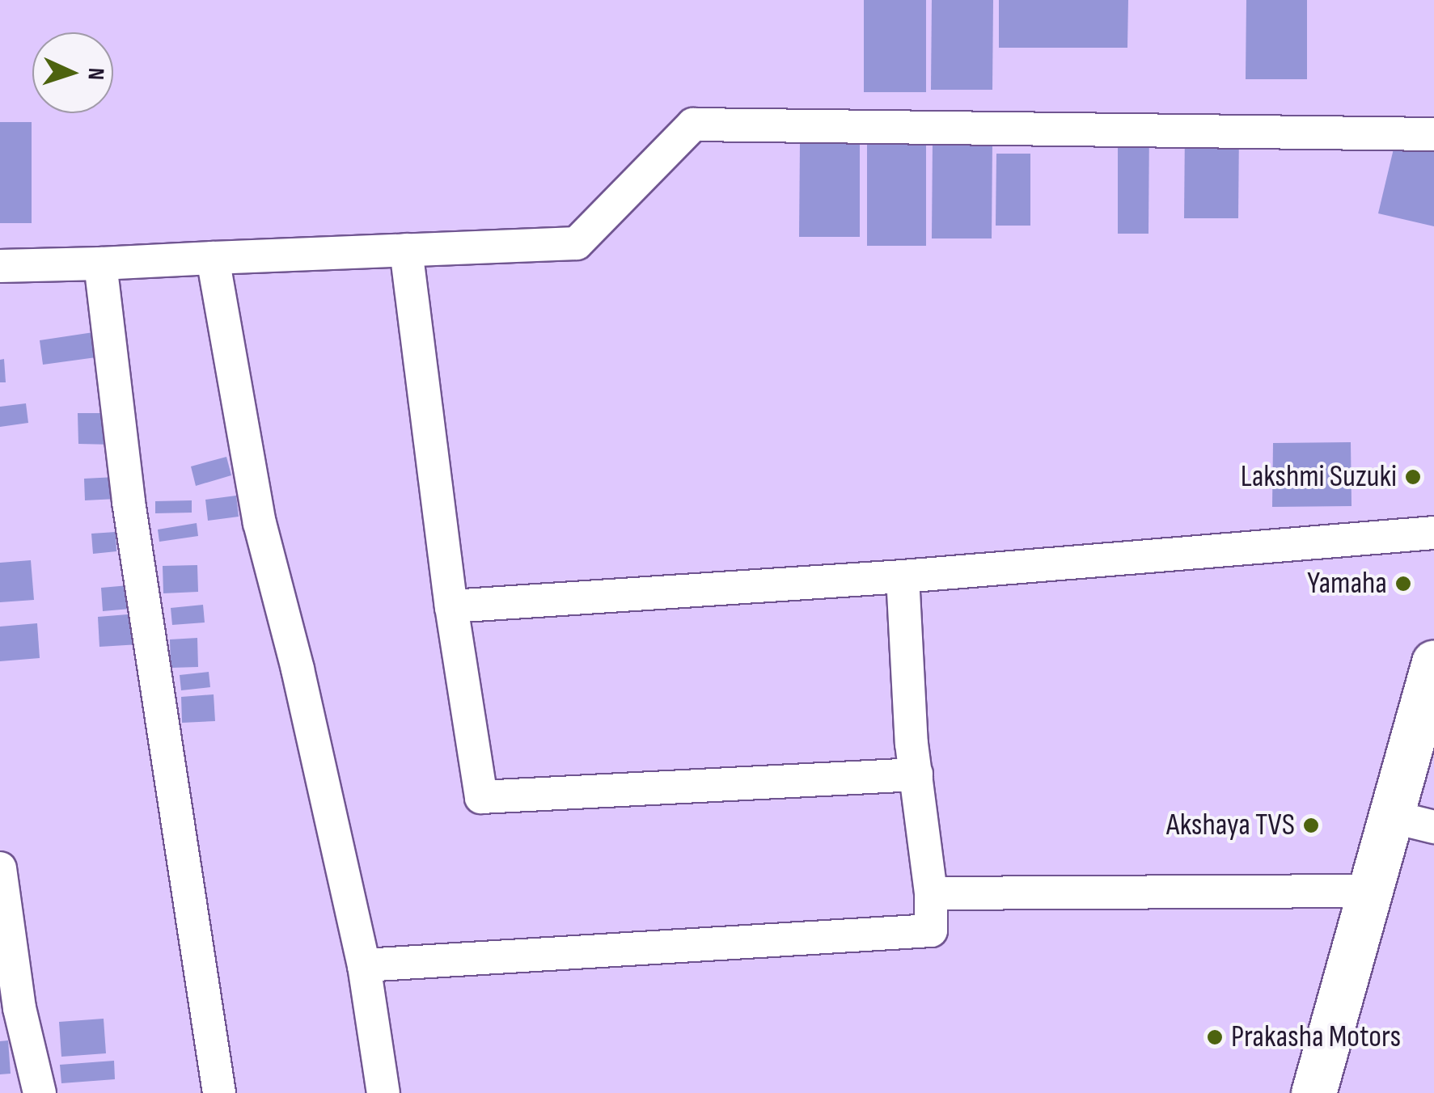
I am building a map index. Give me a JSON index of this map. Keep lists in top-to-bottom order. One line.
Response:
{"places":["Lakshmi Suzuki","Yamaha","Akshaya TVS","Prakasha Motors"],"north":"right"}
